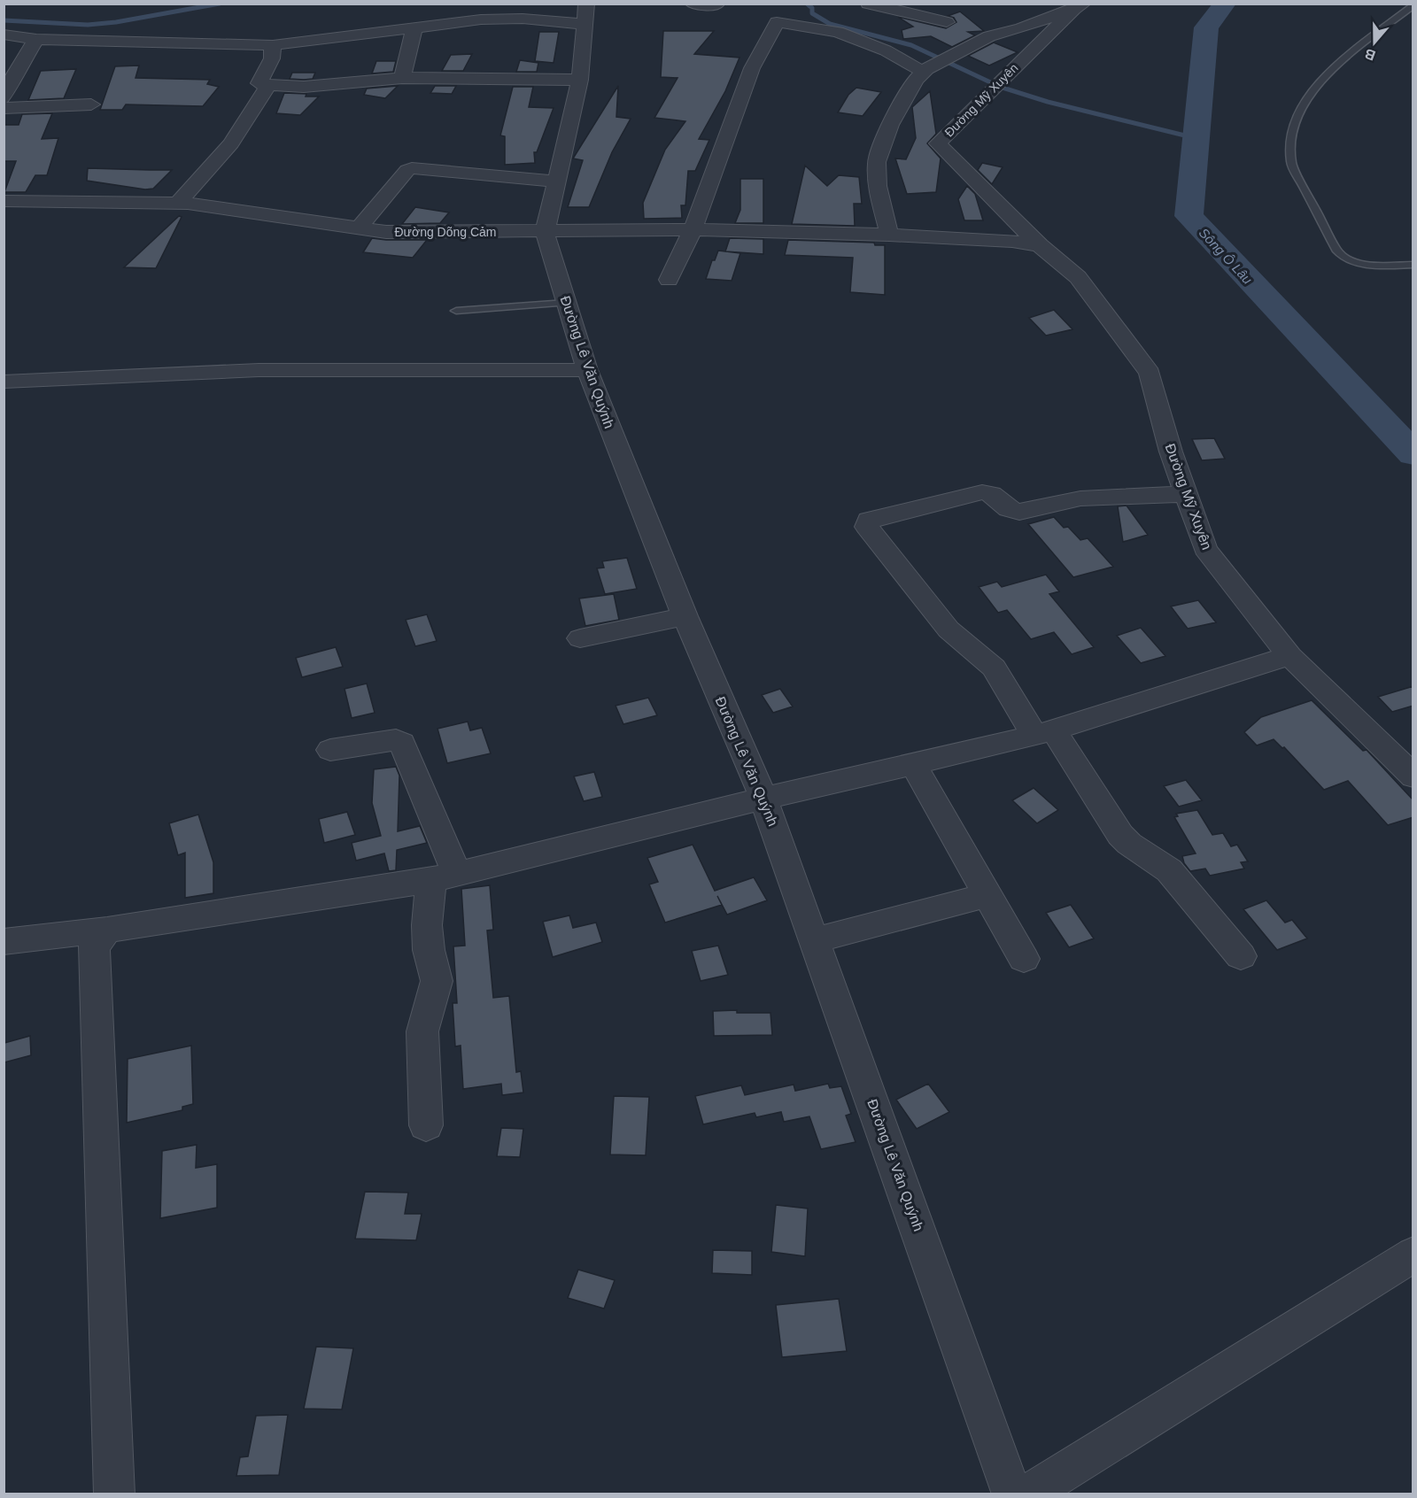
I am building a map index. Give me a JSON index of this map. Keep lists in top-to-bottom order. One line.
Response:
{"streets":{"street":["Đường Mỹ Xuyên","Đường Dõng Cảm","Đường Lê Văn Quýnh"]},"crossings":[["Đường Mỹ Xuyên","Đường Dõng Cảm"],["Đường Dõng Cảm","Đường Lê Văn Quýnh"]],"water":["Sông Ô Lâu"],"north":"bottom"}
